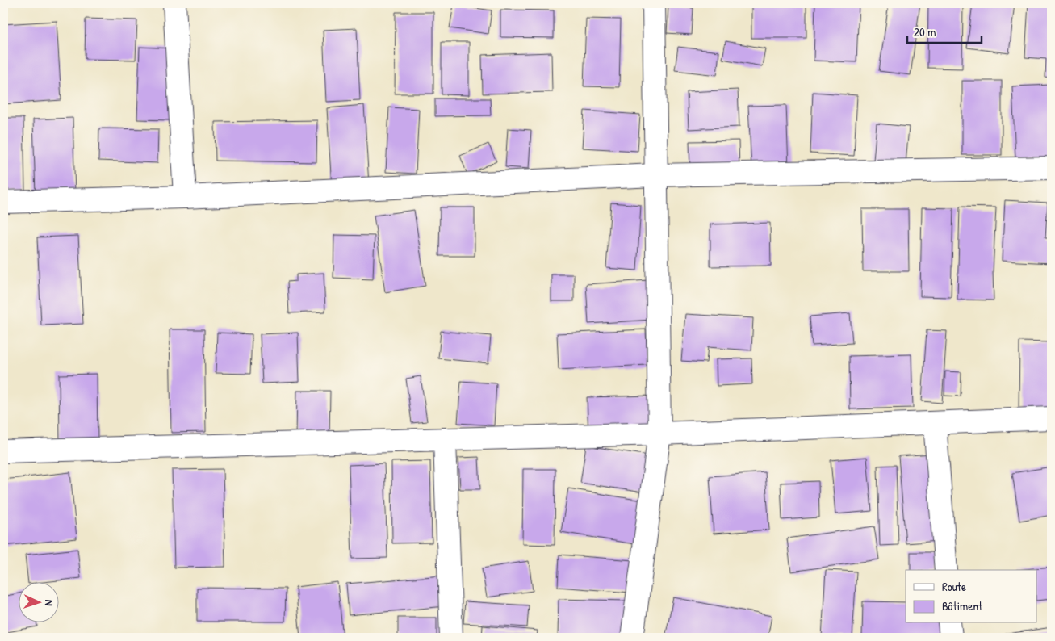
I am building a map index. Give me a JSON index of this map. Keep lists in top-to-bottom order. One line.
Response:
{"legend":["Route","Bâtiment"],"scale_bar":"20 m","north":"right"}
